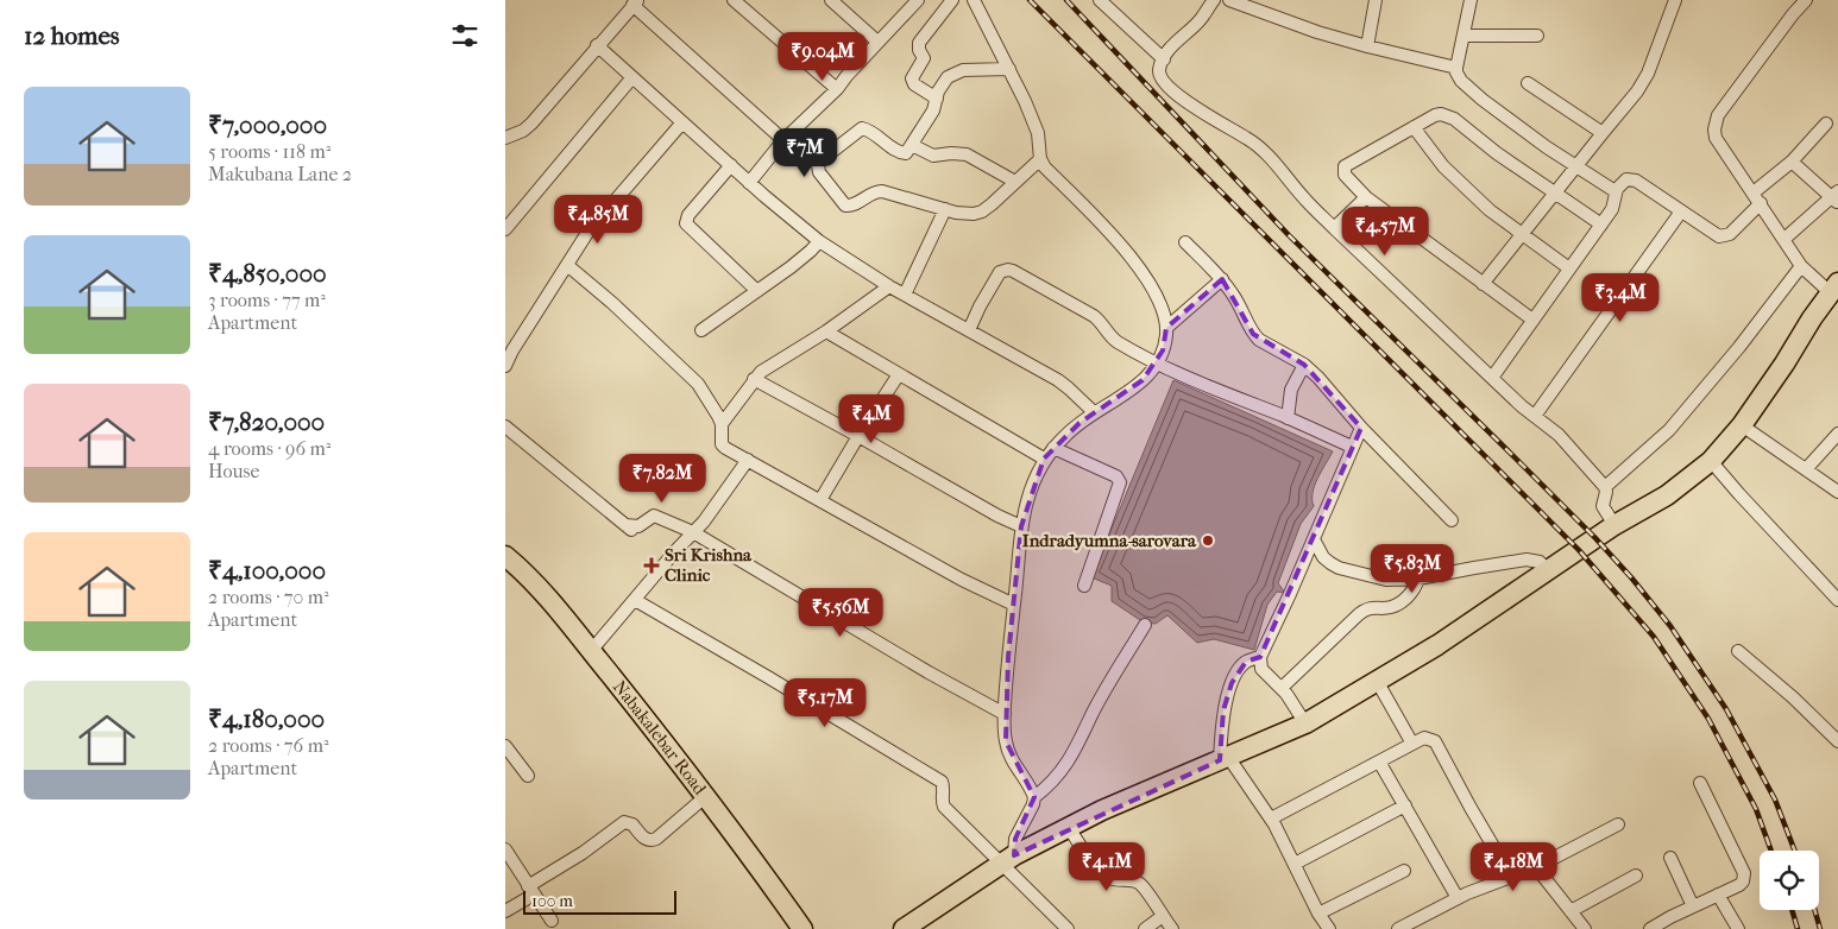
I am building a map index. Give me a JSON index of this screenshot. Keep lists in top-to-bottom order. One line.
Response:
{"streets":{"main road":["Nabakalebar Road"]},"places":{"other":["Indradyumna-sarovara"],"health":["Sri Krishna Clinic"]},"scale_bar":"100 m","page":{"heading":"12 homes","price":["₹9.04M","₹7M","₹4.85M","₹4.57M","₹3.4M","₹4M","₹7.82M","₹5.83M","₹5.56M","₹5.17M","₹4.1M","₹4.18M"],"list":[{"name":"₹7,000,000","note":"5 rooms · 118 m² · Makubana Lane 2"},{"name":"₹4,850,000","note":"3 rooms · 77 m² · Apartment"},{"name":"₹7,820,000","note":"4 rooms · 96 m² · House"},{"name":"₹4,100,000","note":"2 rooms · 70 m² · Apartment"},{"name":"₹4,180,000","note":"2 rooms · 76 m² · Apartment"}],"scale":"100 m"}}
